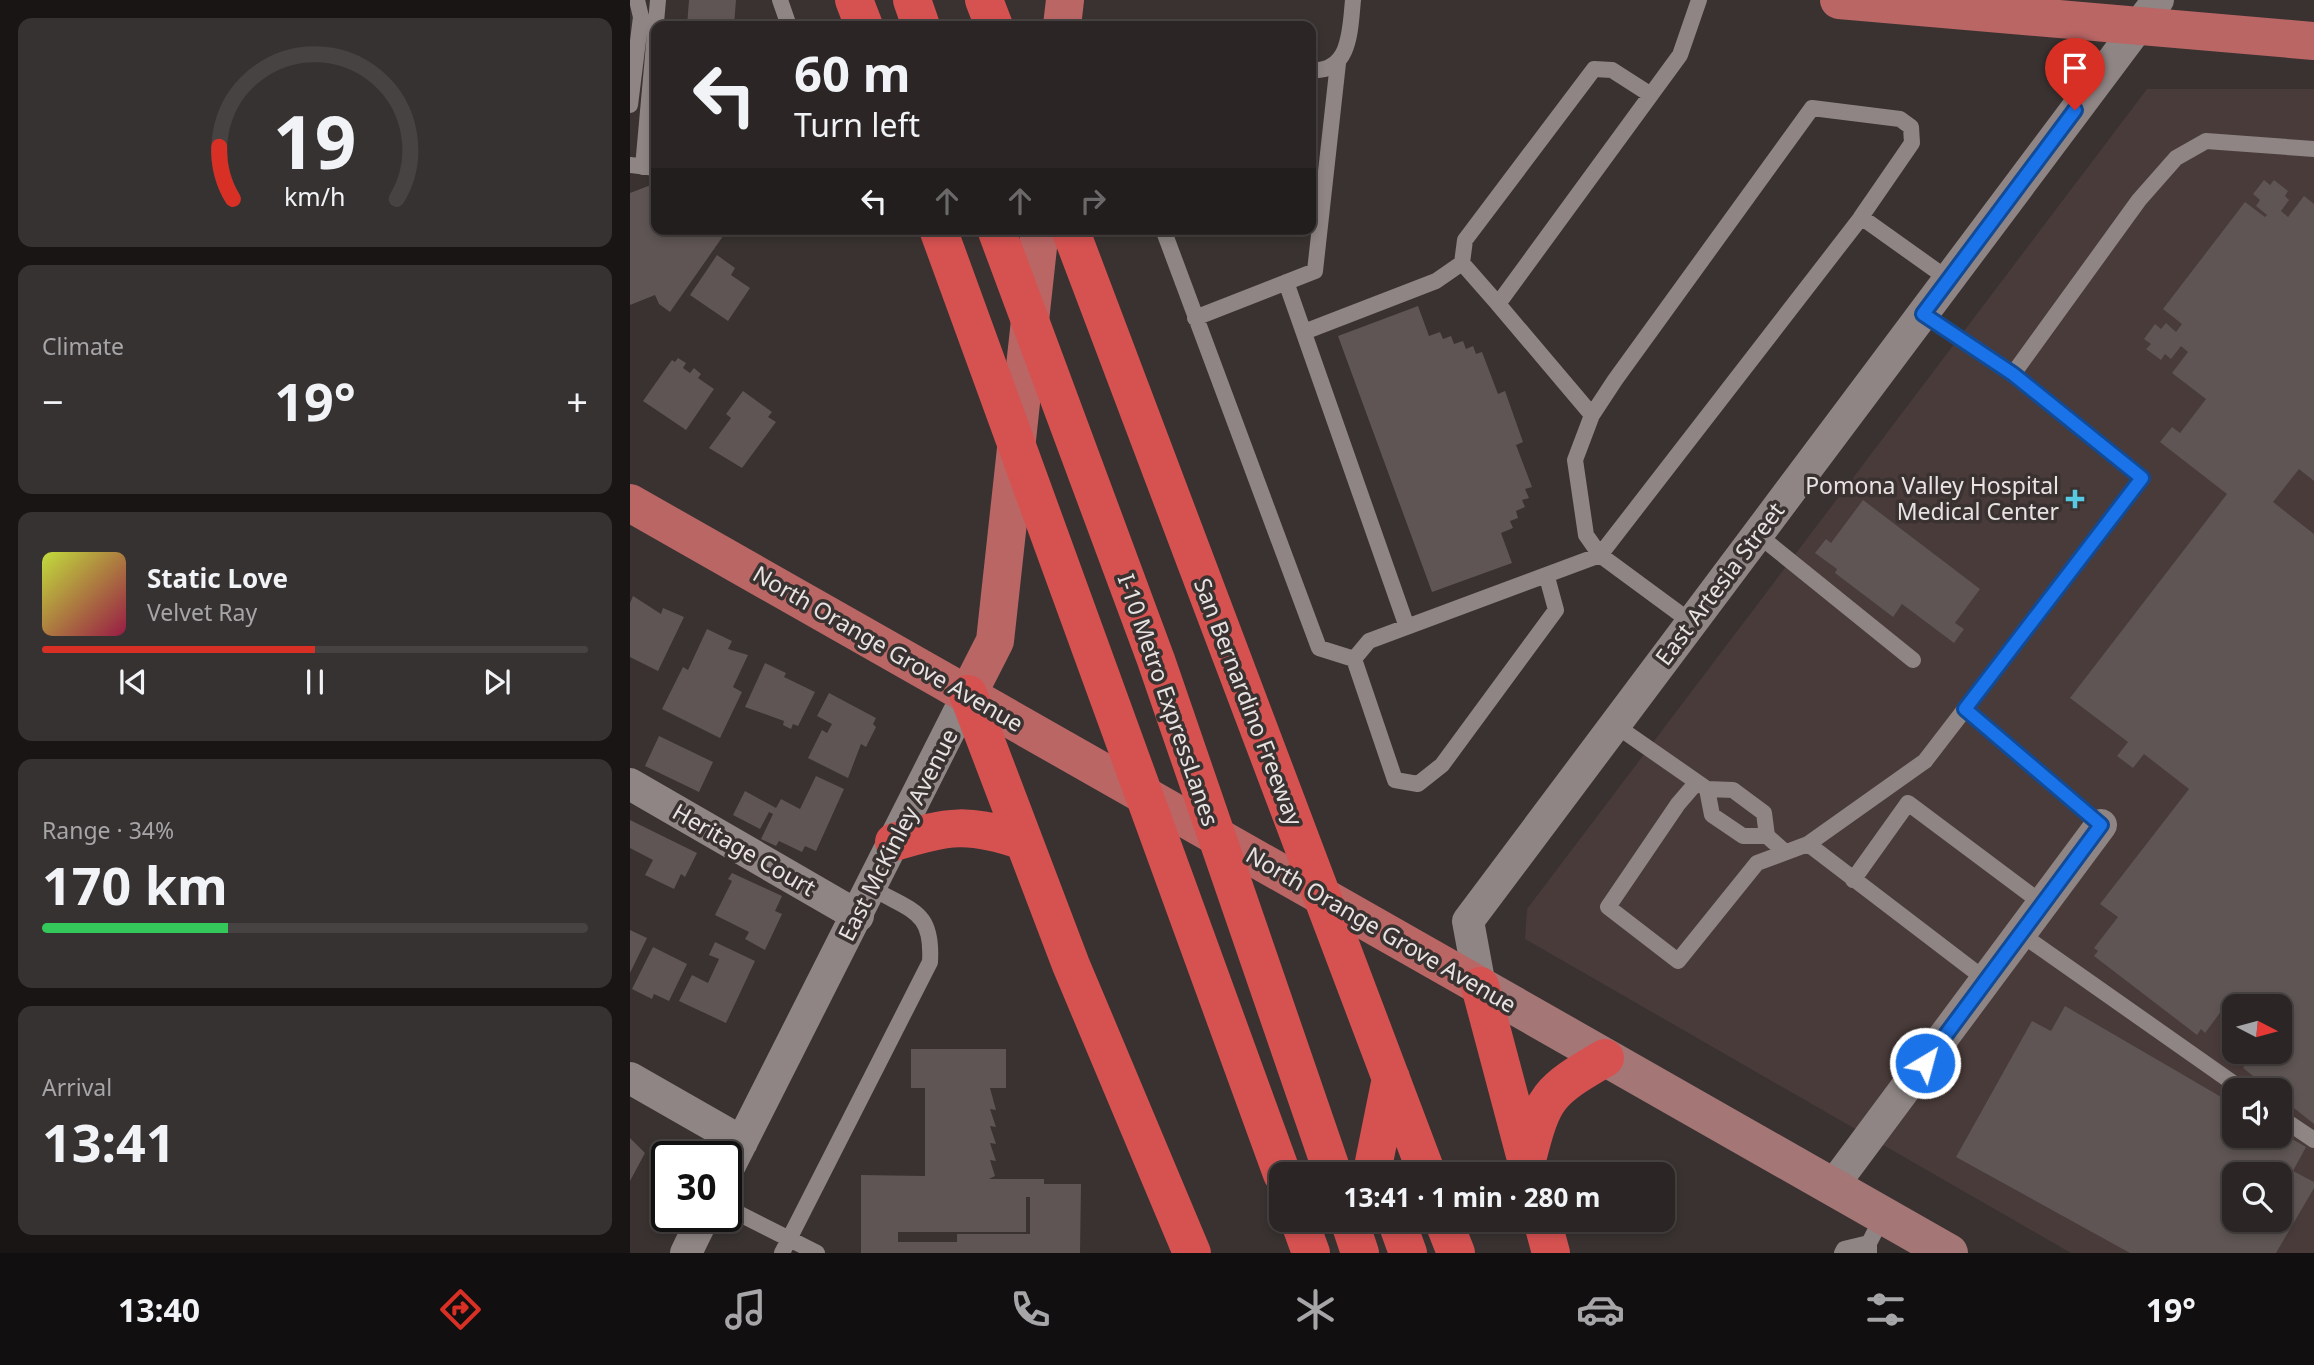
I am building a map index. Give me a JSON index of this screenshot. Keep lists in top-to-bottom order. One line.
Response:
{"streets":{"highway":["I-10 Metro ExpressLanes","San Bernardino Freeway"],"main road":["North Orange Grove Avenue","East McKinley Avenue"],"street":["East Artesia Street","Heritage Court"]},"crossings":[["East Artesia Street","North Orange Grove Avenue"],["North Orange Grove Avenue","East McKinley Avenue"],["East McKinley Avenue","Heritage Court"]],"places":{"health":["Pomona Valley Hospital Medical Center"]},"north":"right","page":{"turn":["60 m","Turn left"],"tile":["Climate",["Range · 34%","170 km"],["Arrival","13:41"]],"heat":["−","19°","+"],"song":["Static Love","Velvet Ray"],"limit":"30","trip":"13:41 · 1 min · 280 m","tabs":["13:40","19°"],"gauge":["19","km/h"]}}
